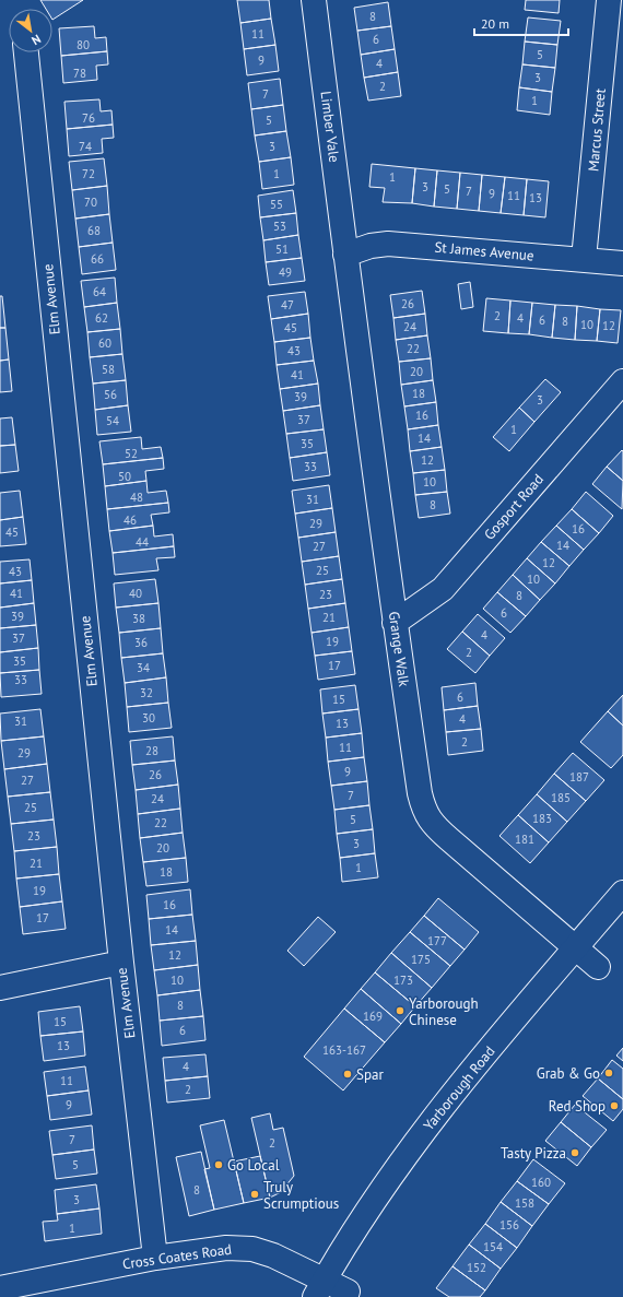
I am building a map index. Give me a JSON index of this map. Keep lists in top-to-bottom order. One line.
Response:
{"streets":{"street":["Limber Vale","Marcus Street","St James Avenue","Elm Avenue","Gosport Road","Grange Walk","Yarborough Road","Cross Coates Road"]},"crossings":[["Limber Vale","St James Avenue"],["Limber Vale","Grange Walk"],["Marcus Street","St James Avenue"],["St James Avenue","Grange Walk"],["Elm Avenue","Cross Coates Road"],["Gosport Road","Grange Walk"],["Grange Walk","Yarborough Road"],["Yarborough Road","Cross Coates Road"]],"places":["Yarborough Chinese","Grab & Go","Spar","Red Shop","Tasty Pizza","Go Local","Truly Scrumptious"],"house_numbers":["8","11","6","80","5","9","4","78","3","2","7","1","76","5","74","3","72","1","1","3","5","7","9","11","13","70","55","53","68","51","66","49","64","26","47","2","62","4","6","8","10","12","24","45","60","22","43","58","20","41","18","56","39","3","16","37","54","1","14","35","52","12","33","50","10","48","31","8","46","29","16","45","44","14","27","12","25","43","10","41","40","23","8","6","39","21","38","4","37","19","36","2","35","17","34","33","32","6","15","30","4","31","13","2","11","28","29","9","26","187","27","7","185","24","25","183","5","22","23","181","3","20","21","1","18","19","16","17","14","177","12","175","10","173","8","169","15","6","13","163-167","4","11","2","9","7","2","5","160","8","3","158","156","1","154","152"],"scale_bar":"20 m","north":"bottom right"}
